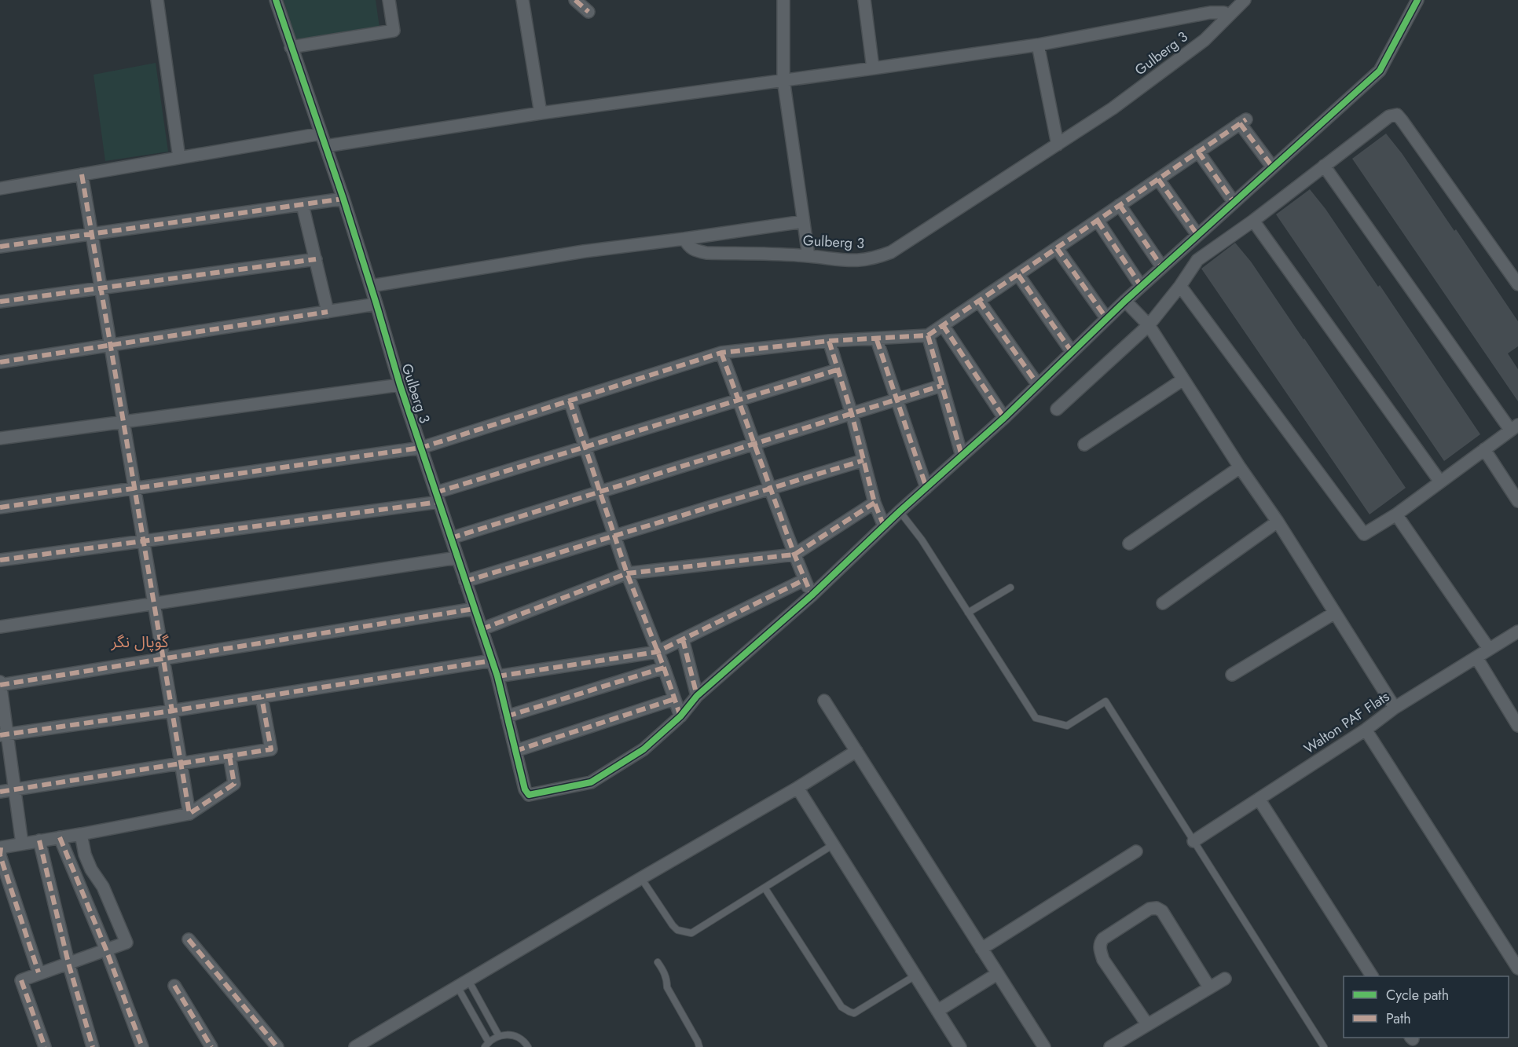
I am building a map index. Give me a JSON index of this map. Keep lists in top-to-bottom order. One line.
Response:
{"streets":{"street":["Gulberg 3","Walton PAF Flats"]},"districts":["گوپال نگر"],"legend":["Cycle path","Path"]}
